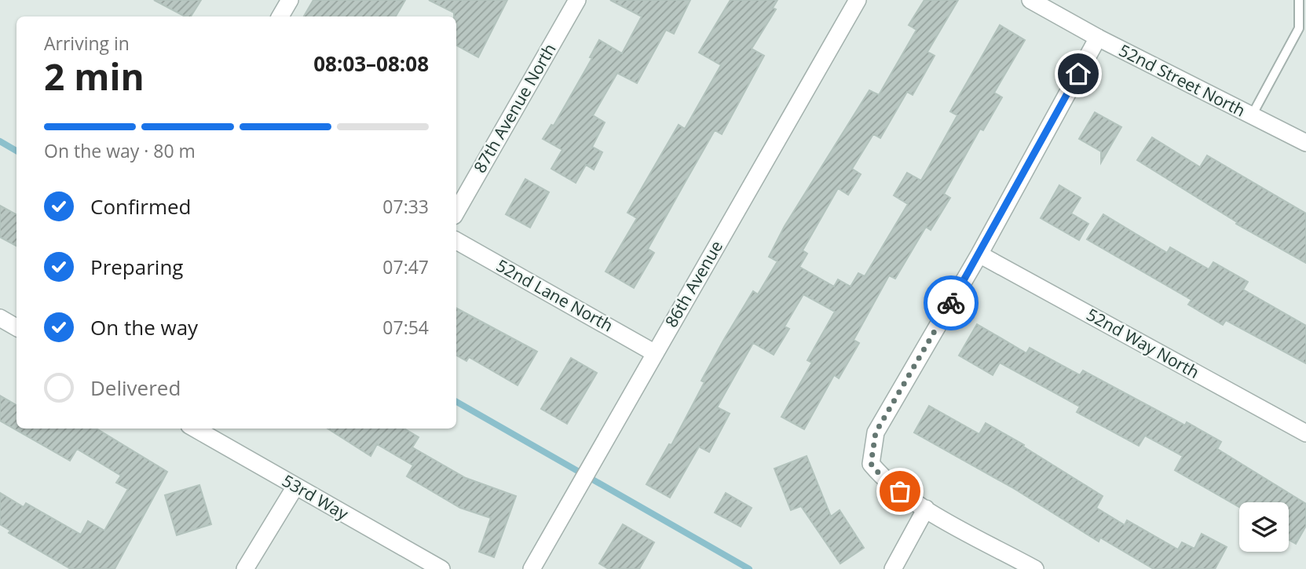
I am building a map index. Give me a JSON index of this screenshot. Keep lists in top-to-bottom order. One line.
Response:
{"streets":{"street":["52nd Street North","87th Avenue North","86th Avenue","52nd Lane North","52nd Way North","53rd Way"]},"crossings":[["86th Avenue","52nd Lane North"]],"page":{"heading":["2 min","Arriving in","08:03–08:08"],"bar":"On the way · 80 m","list":[["Confirmed","07:33"],["Preparing","07:47"],["On the way","07:54"],"Delivered"]}}
